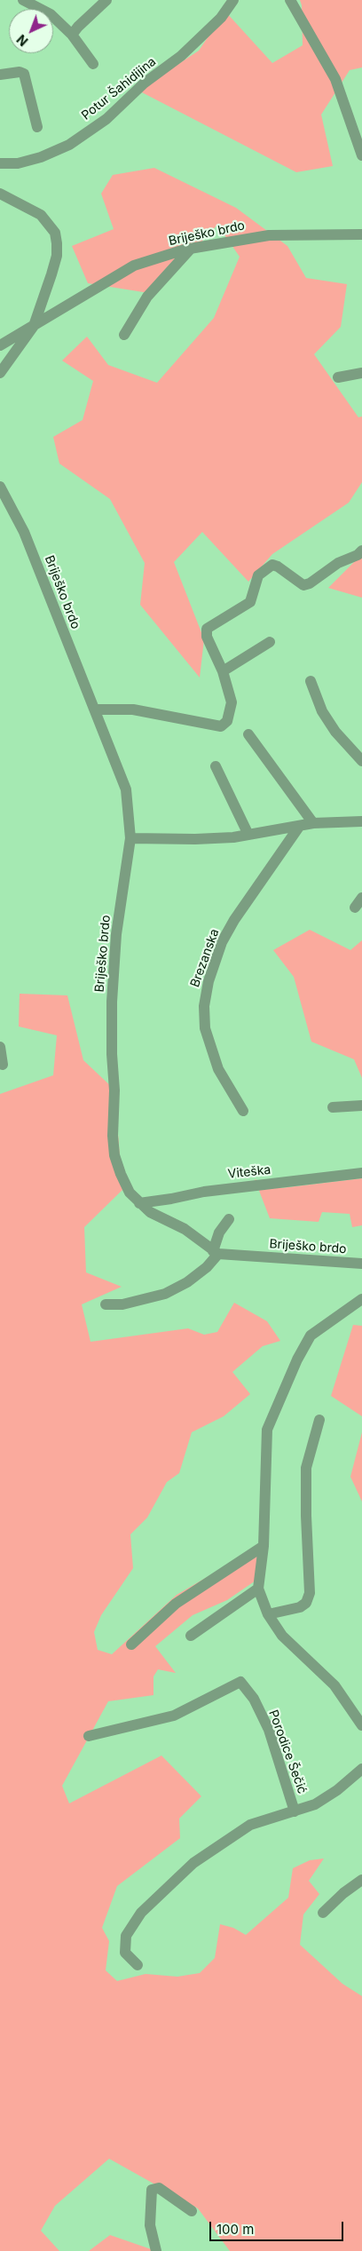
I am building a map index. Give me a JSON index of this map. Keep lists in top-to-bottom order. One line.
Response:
{"streets":{"street":["Potur Šahidijina","Briješko brdo","Brezanska","Viteška","Porodice Šečić"]},"crossings":[["Briješko brdo","Viteška"]],"scale_bar":"100 m","north":"bottom left"}
